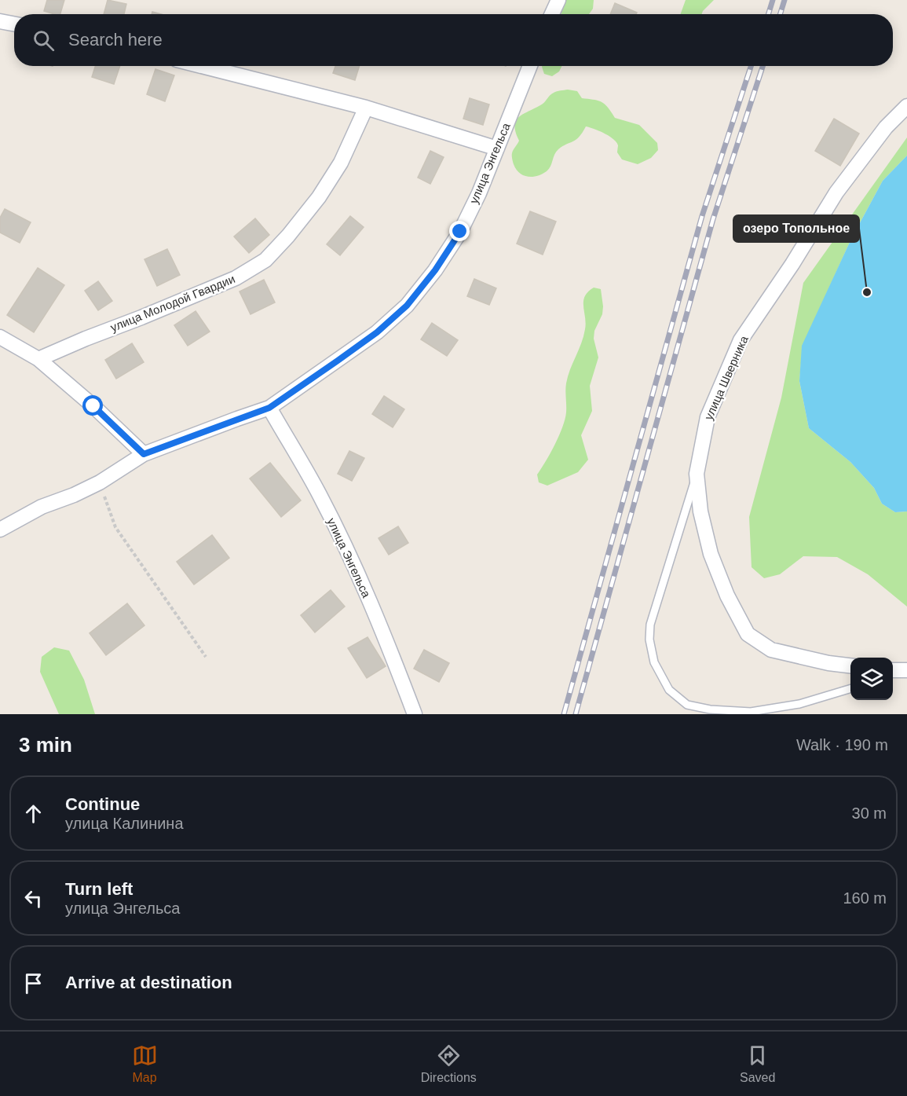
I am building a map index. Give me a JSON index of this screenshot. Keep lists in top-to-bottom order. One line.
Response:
{"streets":{"street":["улица Энгельса","улица Молодой Гвардии","улица Шверника"]},"places":["озеро Топольное"],"page":{"search":"Search here","heading":["3 min","Walk · 190 m"],"list":[["Continue","улица Калинина","30 m"],["Turn left","улица Энгельса","160 m"],"Arrive at destination"],"nav":["Map","Directions","Saved"]}}
